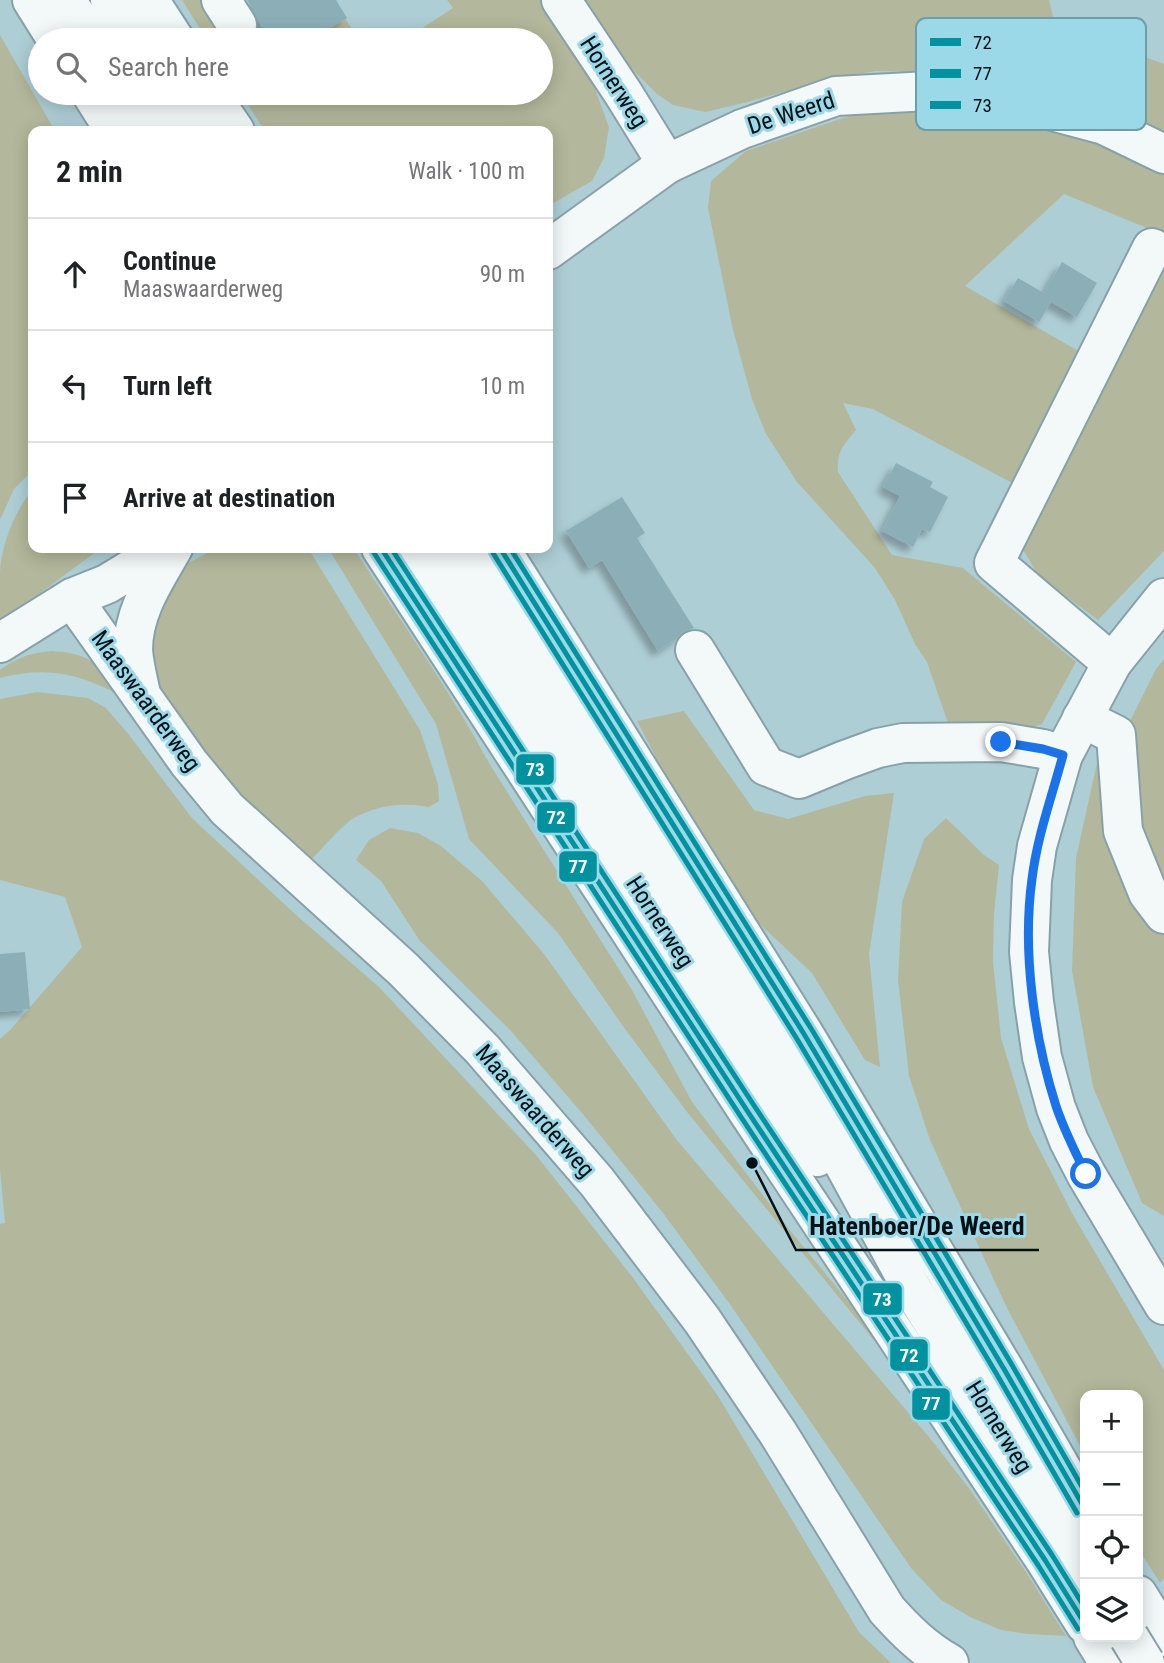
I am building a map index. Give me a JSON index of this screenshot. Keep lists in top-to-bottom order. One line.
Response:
{"streets":{"main road":["Hornerweg","De Weerd","Maaswaarderweg"]},"crossings":[["Hornerweg","De Weerd"]],"places":["Hatenboer/De Weerd"],"lines":["transit line 72","transit line 77","transit line 73"],"legend":["72","77","73"],"page":{"search":"Search here","heading":["2 min","Walk · 100 m"],"list":[["Continue","Maaswaarderweg","90 m"],["Turn left","10 m"],"Arrive at destination"],"map_buttons":["+","−"]}}
